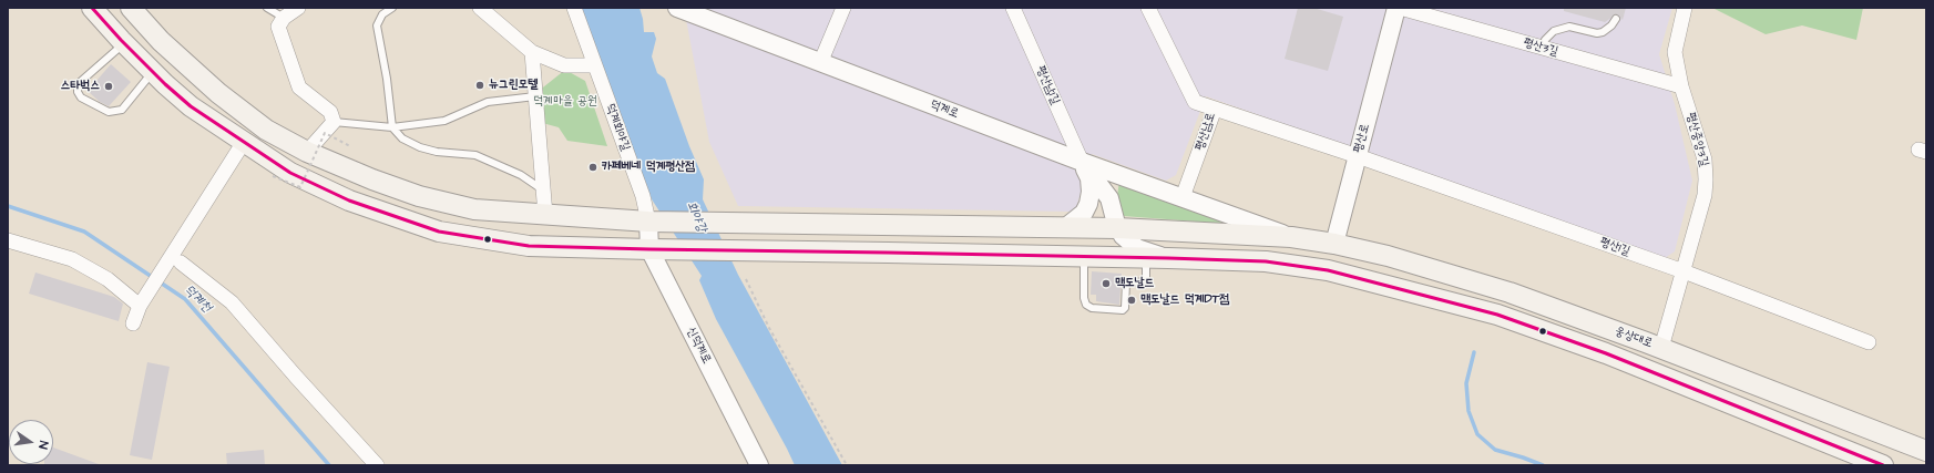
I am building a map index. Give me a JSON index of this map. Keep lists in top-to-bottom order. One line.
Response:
{"streets":{"main road":["평산로","웅상대로"],"street":["평산3길","평산남1길","덕계로","덕계회야길","평산남로","평산중앙3길","평산1길","신덕계로"]},"crossings":[["평산3길","평산로"],["평산3길","평산중앙3길"],["평산남1길","덕계로"],["덕계로","평산남로"],["덕계로","웅상대로"],["덕계회야길","웅상대로"],["덕계회야길","신덕계로"],["평산남로","평산1길"],["평산로","평산1길"],["평산로","웅상대로"],["평산중앙3길","평산1길"],["평산중앙3길","웅상대로"],["웅상대로","신덕계로"]],"water":["회야강","덕계천"],"parks":["덕계마을 공원"],"places":["뉴그린모텔","스타벅스","카페베네 덕계평산점","맥도날드","맥도날드 덕계DT점"],"north":"right"}
